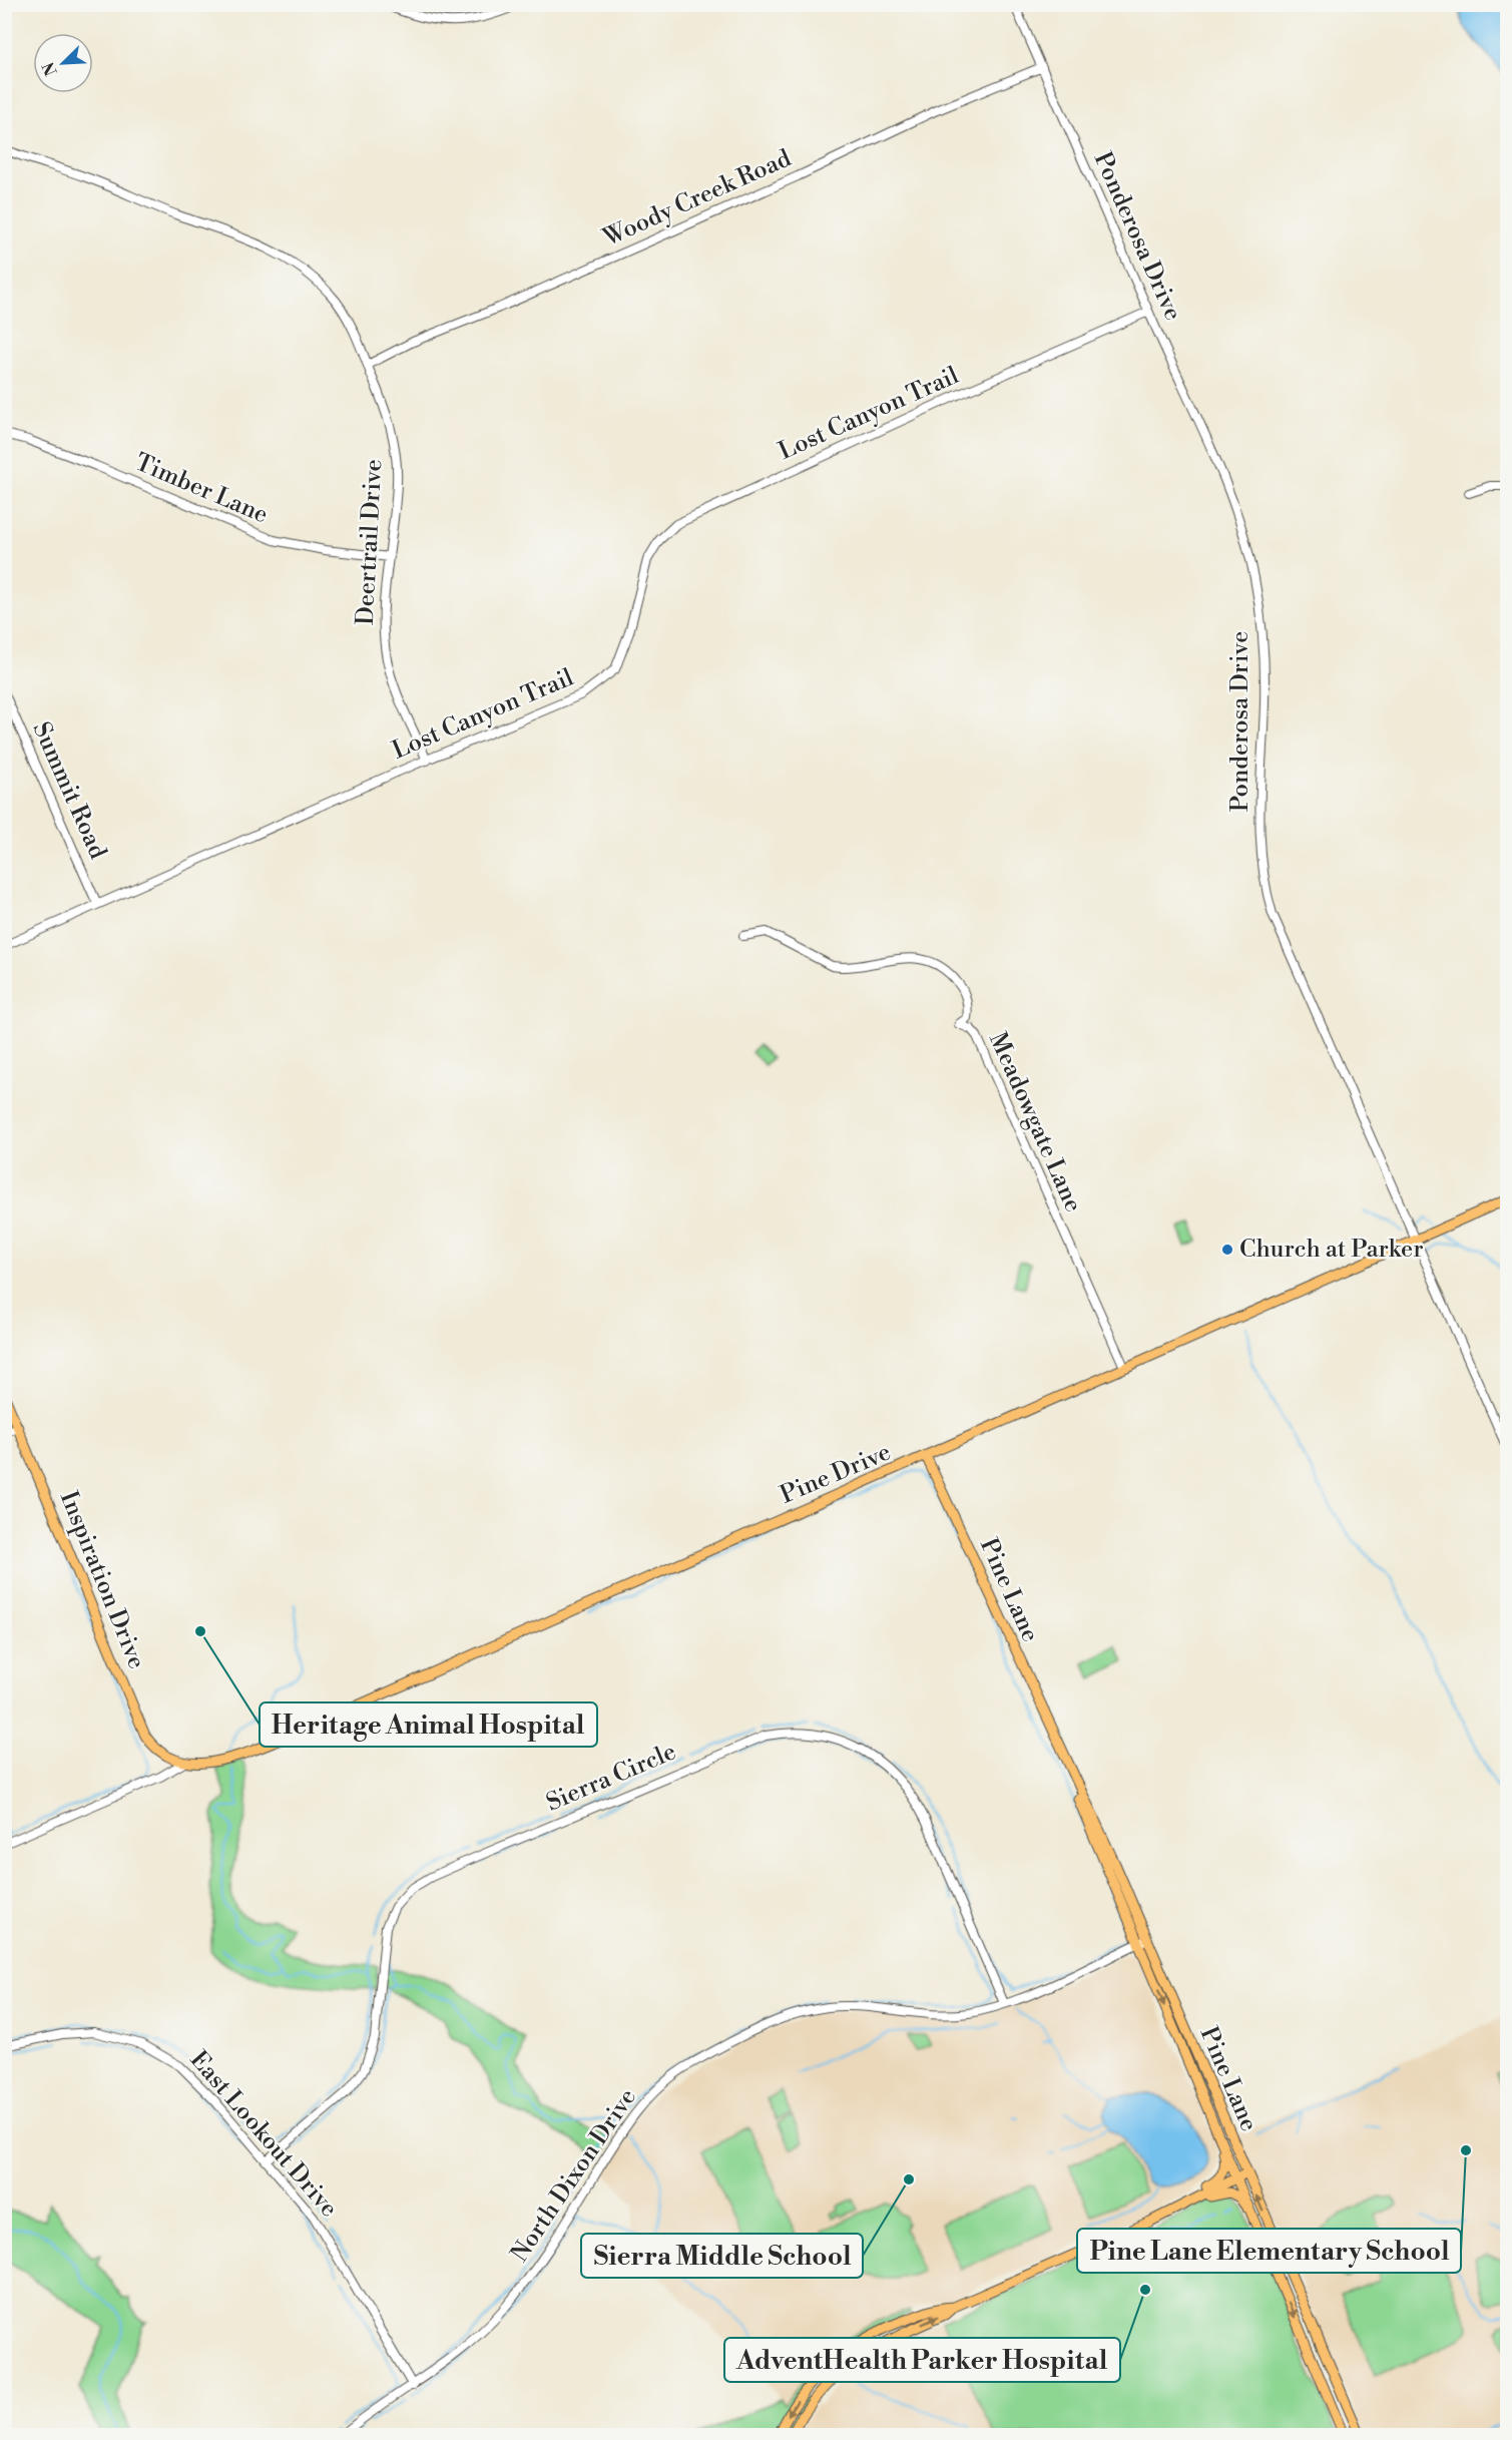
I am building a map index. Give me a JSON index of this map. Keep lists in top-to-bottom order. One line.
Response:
{"streets":{"main road":["Pine Drive","Inspiration Drive","Pine Lane"],"street":["Woody Creek Road","Ponderosa Drive","Lost Canyon Trail","Timber Lane","Deertrail Drive","Summit Road","Meadowgate Lane","Sierra Circle","East Lookout Drive","North Dixon Drive"]},"crossings":[["Woody Creek Road","Ponderosa Drive"],["Woody Creek Road","Deertrail Drive"],["Ponderosa Drive","Lost Canyon Trail"],["Ponderosa Drive","Pine Drive"],["Lost Canyon Trail","Deertrail Drive"],["Lost Canyon Trail","Summit Road"],["Timber Lane","Deertrail Drive"],["Meadowgate Lane","Pine Drive"],["Pine Drive","Inspiration Drive"],["Pine Drive","Pine Lane"],["Pine Lane","North Dixon Drive"],["Sierra Circle","East Lookout Drive"],["Sierra Circle","North Dixon Drive"],["East Lookout Drive","North Dixon Drive"]],"places":["Church at Parker","Heritage Animal Hospital","Pine Lane Elementary School","Sierra Middle School","AdventHealth Parker Hospital"],"north":"bottom left"}
